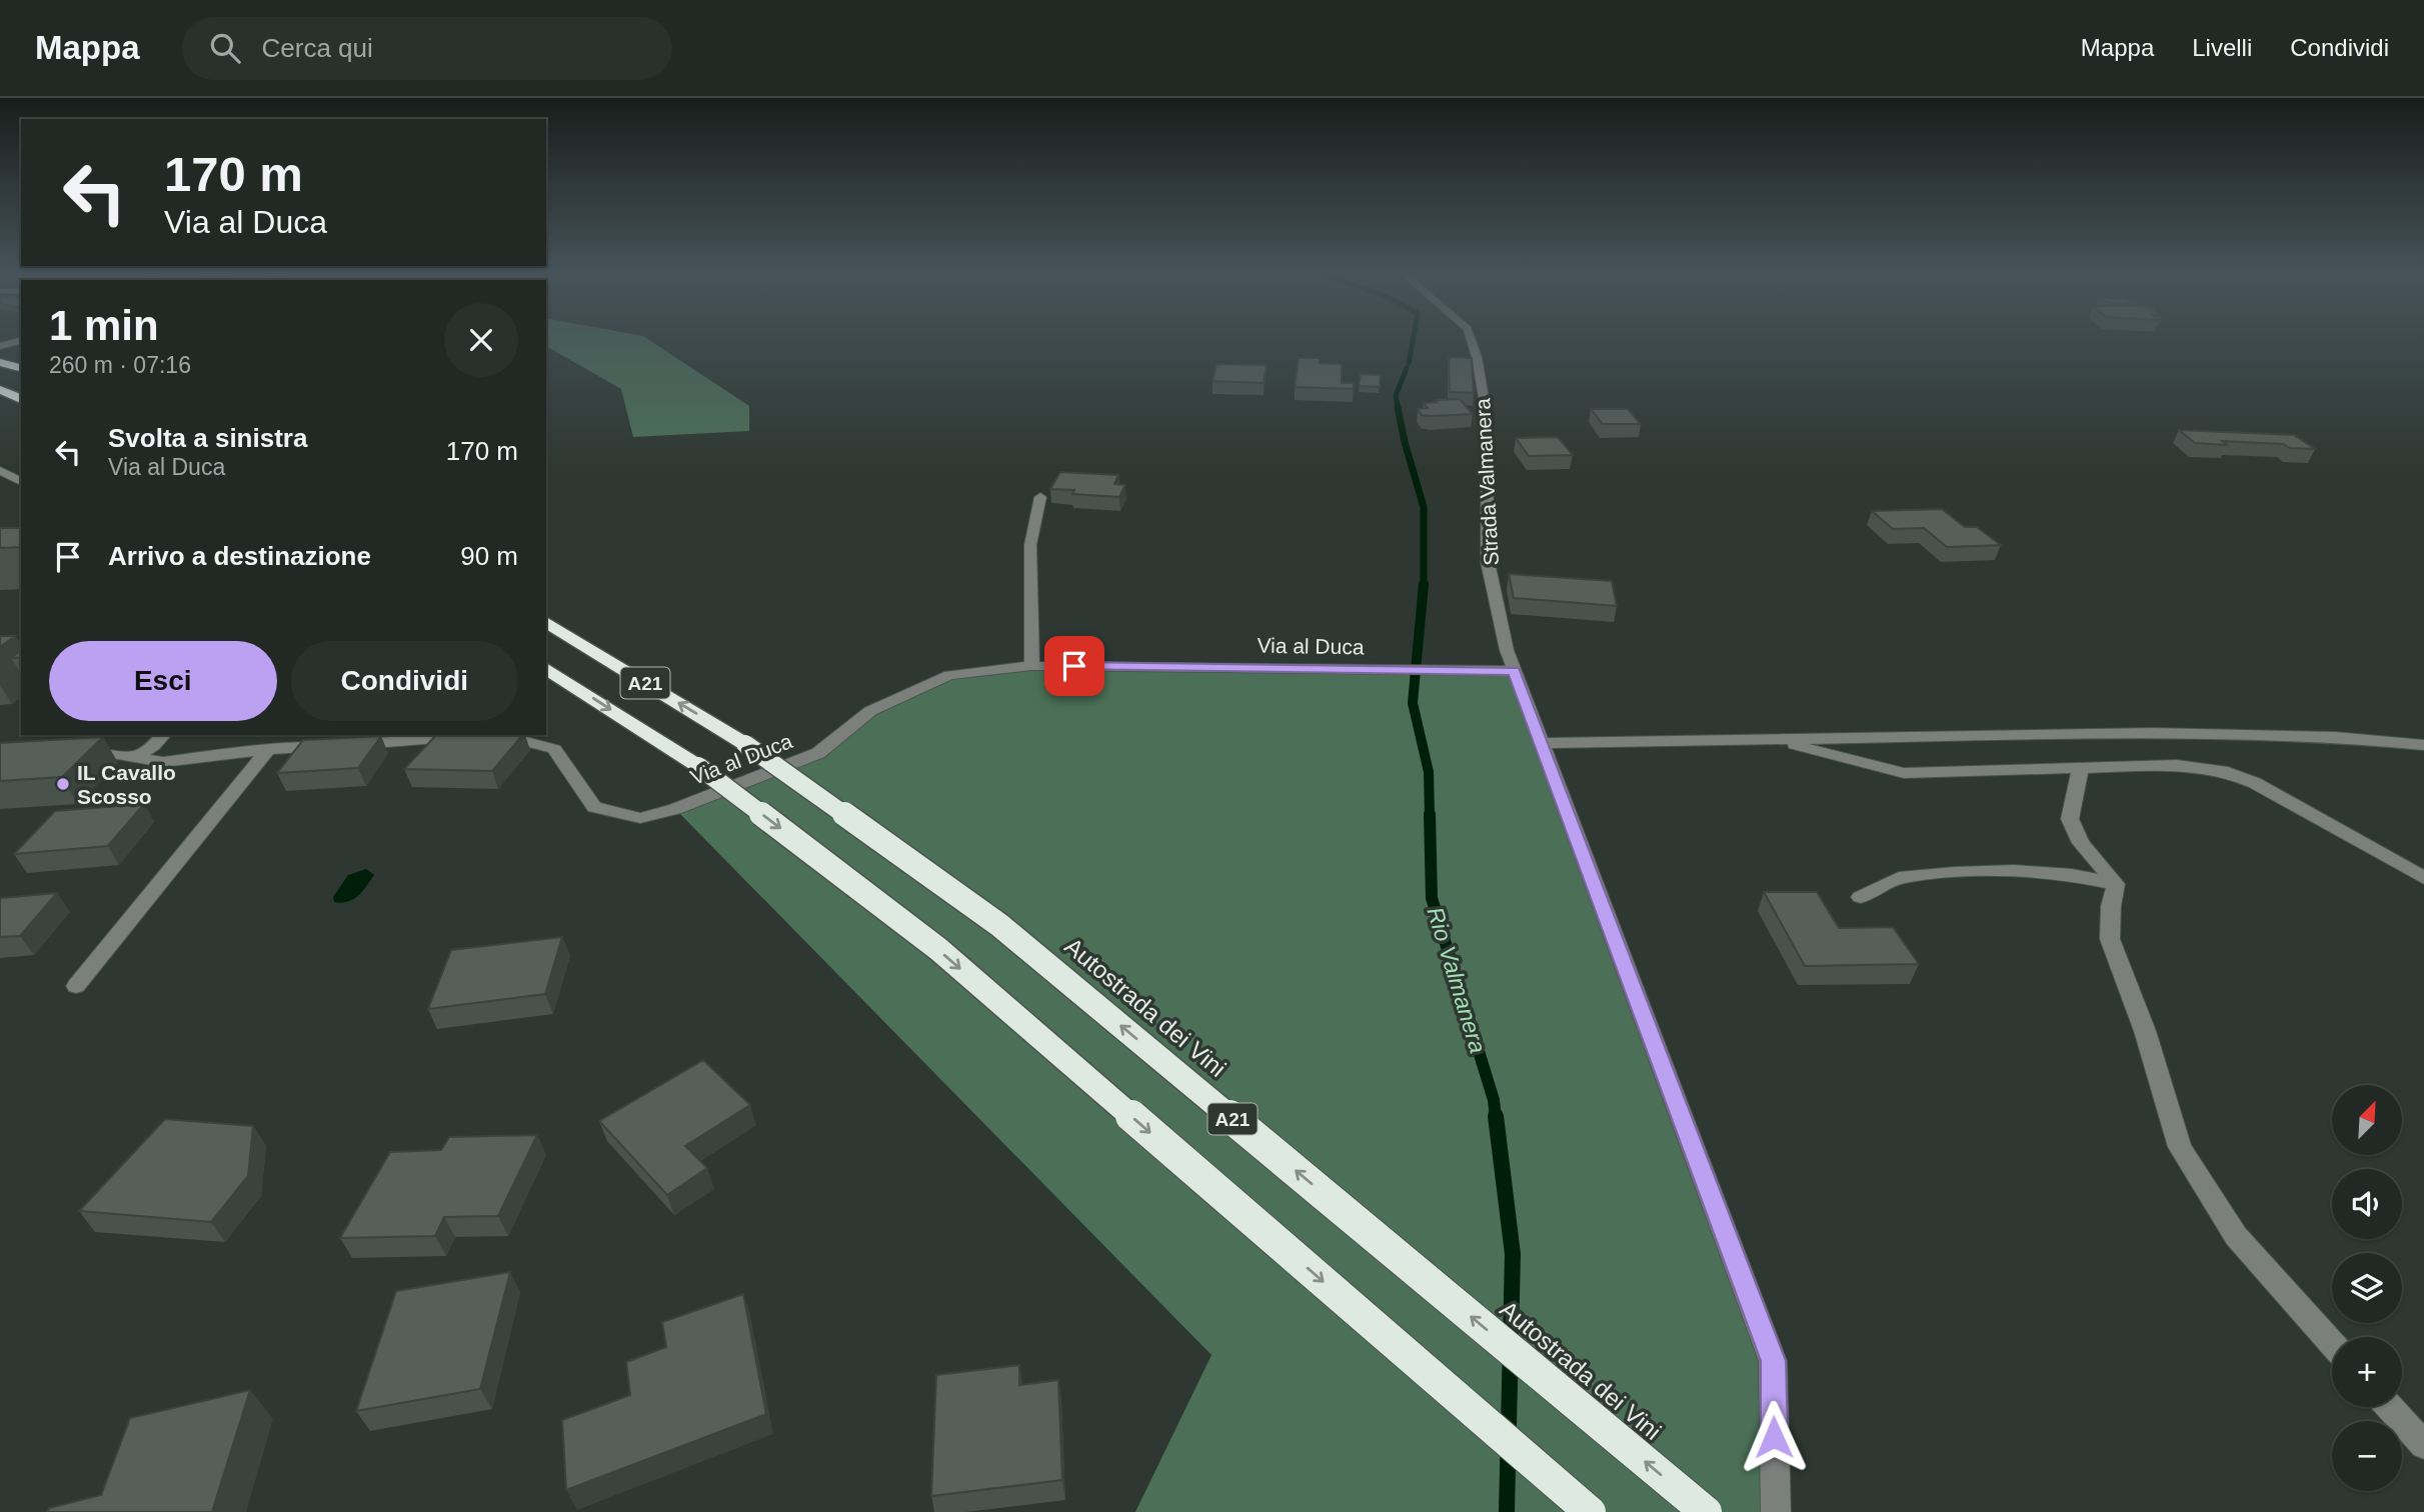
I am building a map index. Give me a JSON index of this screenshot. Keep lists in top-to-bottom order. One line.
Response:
{"streets":{"highway":["A21","Autostrada dei Vini"],"street":["Strada Valmanera","Via al Duca"]},"crossings":[["Strada Valmanera","Via al Duca"]],"water":["Rio Valmanera"],"places":["IL Cavallo Scosso"],"north":"top right","page":{"header":"Mappa","search":"Cerca qui","nav":["Mappa","Livelli","Condividi"],"turn":["170 m","Via al Duca"],"heading":["1 min","260 m · 07:16"],"list":[{"name":"Svolta a sinistra","note":"Via al Duca","value":"170 m"},{"name":"Arrivo a destinazione","value":"90 m"}],"buttons":["Esci","Condividi"],"map_buttons":["+","−"]}}
